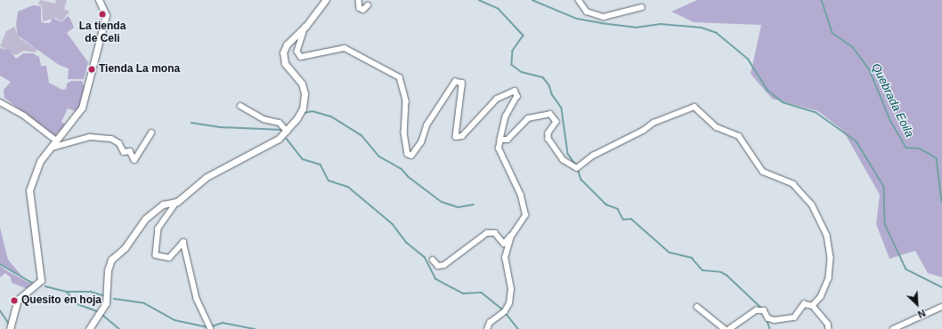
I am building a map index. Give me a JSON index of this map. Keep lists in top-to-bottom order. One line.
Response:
{"water":["Quebrada Eoila"],"places":["La tienda de Celi","Tienda La mona","Quesito en hoja"],"north":"bottom right"}
